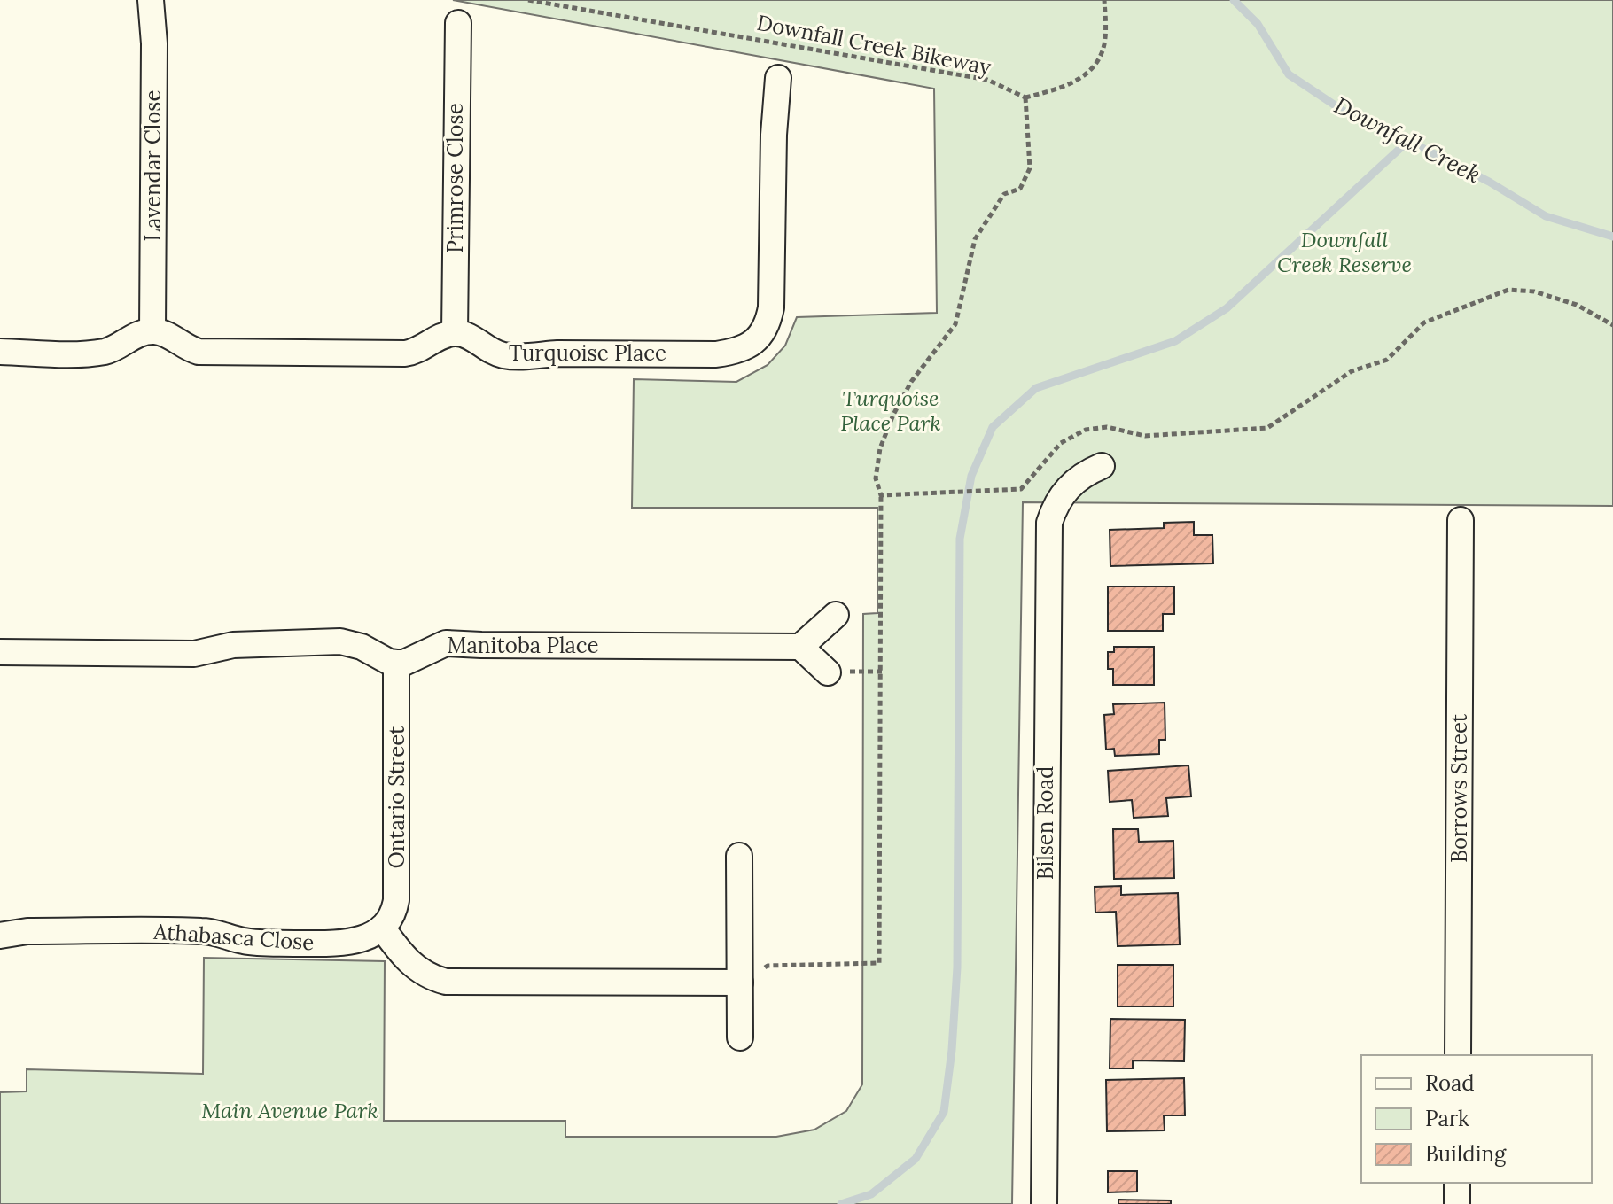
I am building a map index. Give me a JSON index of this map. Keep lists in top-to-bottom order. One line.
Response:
{"streets":{"street":["Lavendar Close","Primrose Close","Turquoise Place","Manitoba Place","Borrows Street","Ontario Street","Bilsen Road","Athabasca Close"],"path":["Downfall Creek Bikeway"]},"crossings":[["Primrose Close","Turquoise Place"],["Manitoba Place","Ontario Street"],["Ontario Street","Athabasca Close"]],"water":["Downfall Creek"],"parks":["Downfall Creek Reserve","Turquoise Place Park","Main Avenue Park"],"legend":["Road","Park","Building"]}
